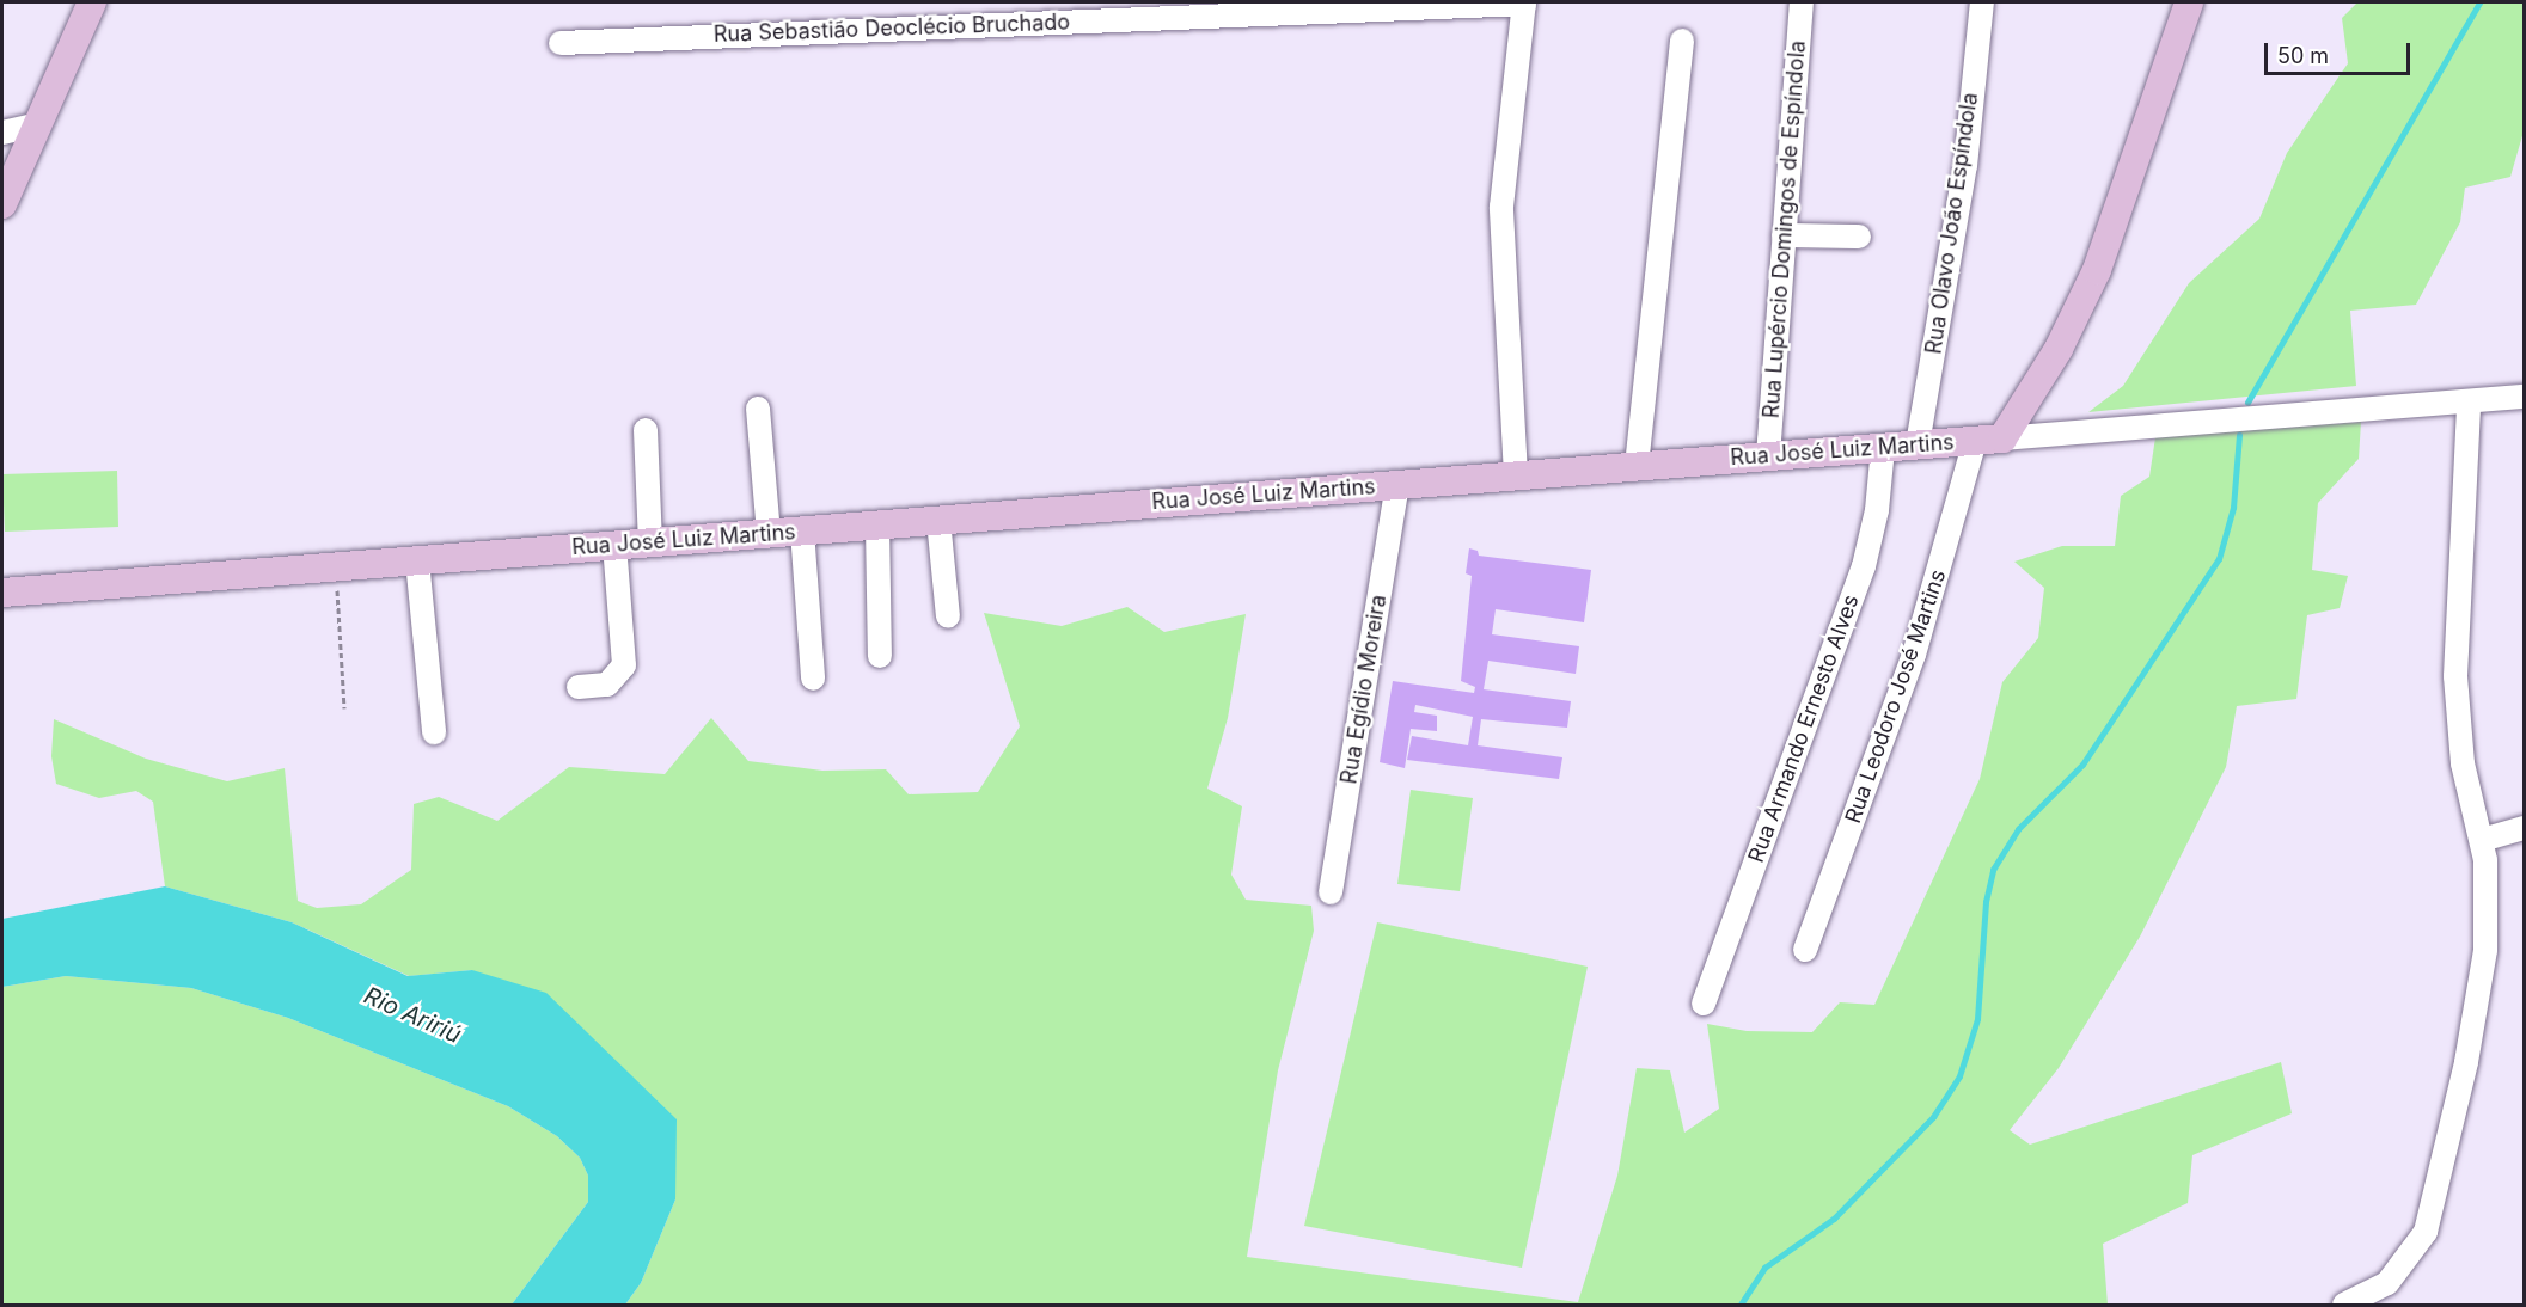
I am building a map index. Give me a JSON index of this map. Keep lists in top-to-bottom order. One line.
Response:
{"streets":{"main road":["Rua José Luiz Martins"],"street":["Rua Sebastião Deoclécio Bruchado","Rua Olavo João Espíndola","Rua Lupércio Domingos de Espíndola","Rua Egídio Moreira","Rua Leodoro José Martins","Rua Armando Ernesto Alves"]},"crossings":[["Rua Olavo João Espíndola","Rua José Luiz Martins"],["Rua Lupércio Domingos de Espíndola","Rua José Luiz Martins"],["Rua José Luiz Martins","Rua Egídio Moreira"],["Rua José Luiz Martins","Rua Leodoro José Martins"],["Rua José Luiz Martins","Rua Armando Ernesto Alves"]],"water":["Rio Aririú"],"scale_bar":"50 m"}
